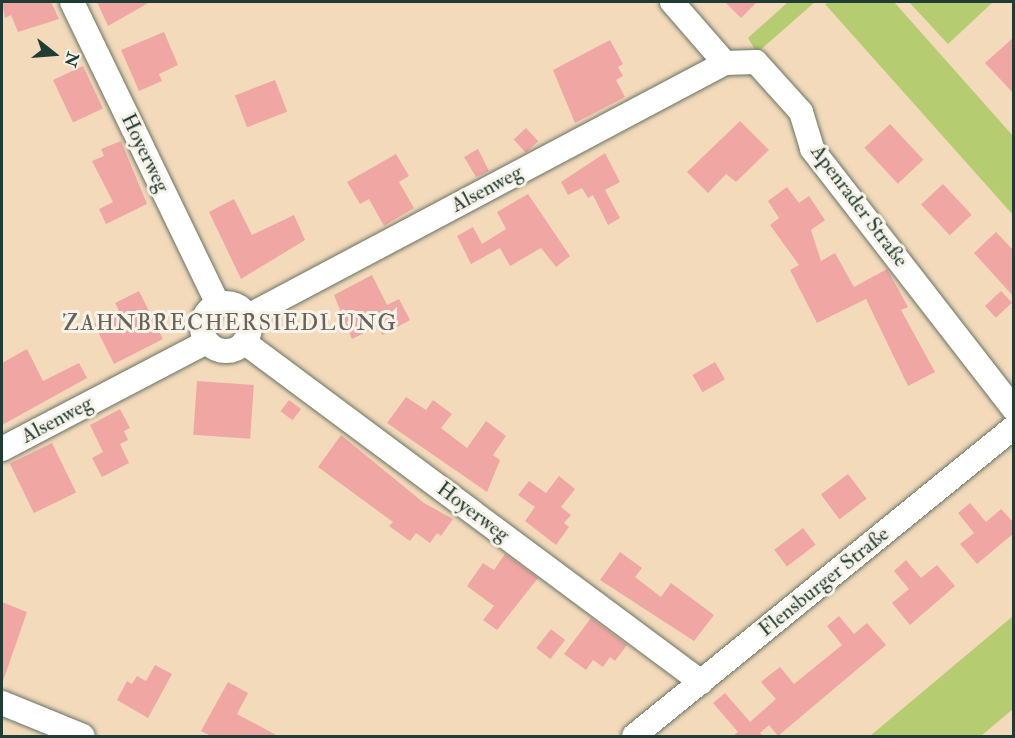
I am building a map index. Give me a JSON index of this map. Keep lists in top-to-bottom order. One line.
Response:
{"streets":{"street":["Hoyerweg","Alsenweg","Apenrader Straße","Flensburger Straße"]},"crossings":[["Hoyerweg","Alsenweg"],["Hoyerweg","Flensburger Straße"],["Alsenweg","Apenrader Straße"]],"districts":["ZAHNBRECHERSIEDLUNG"],"north":"right"}
